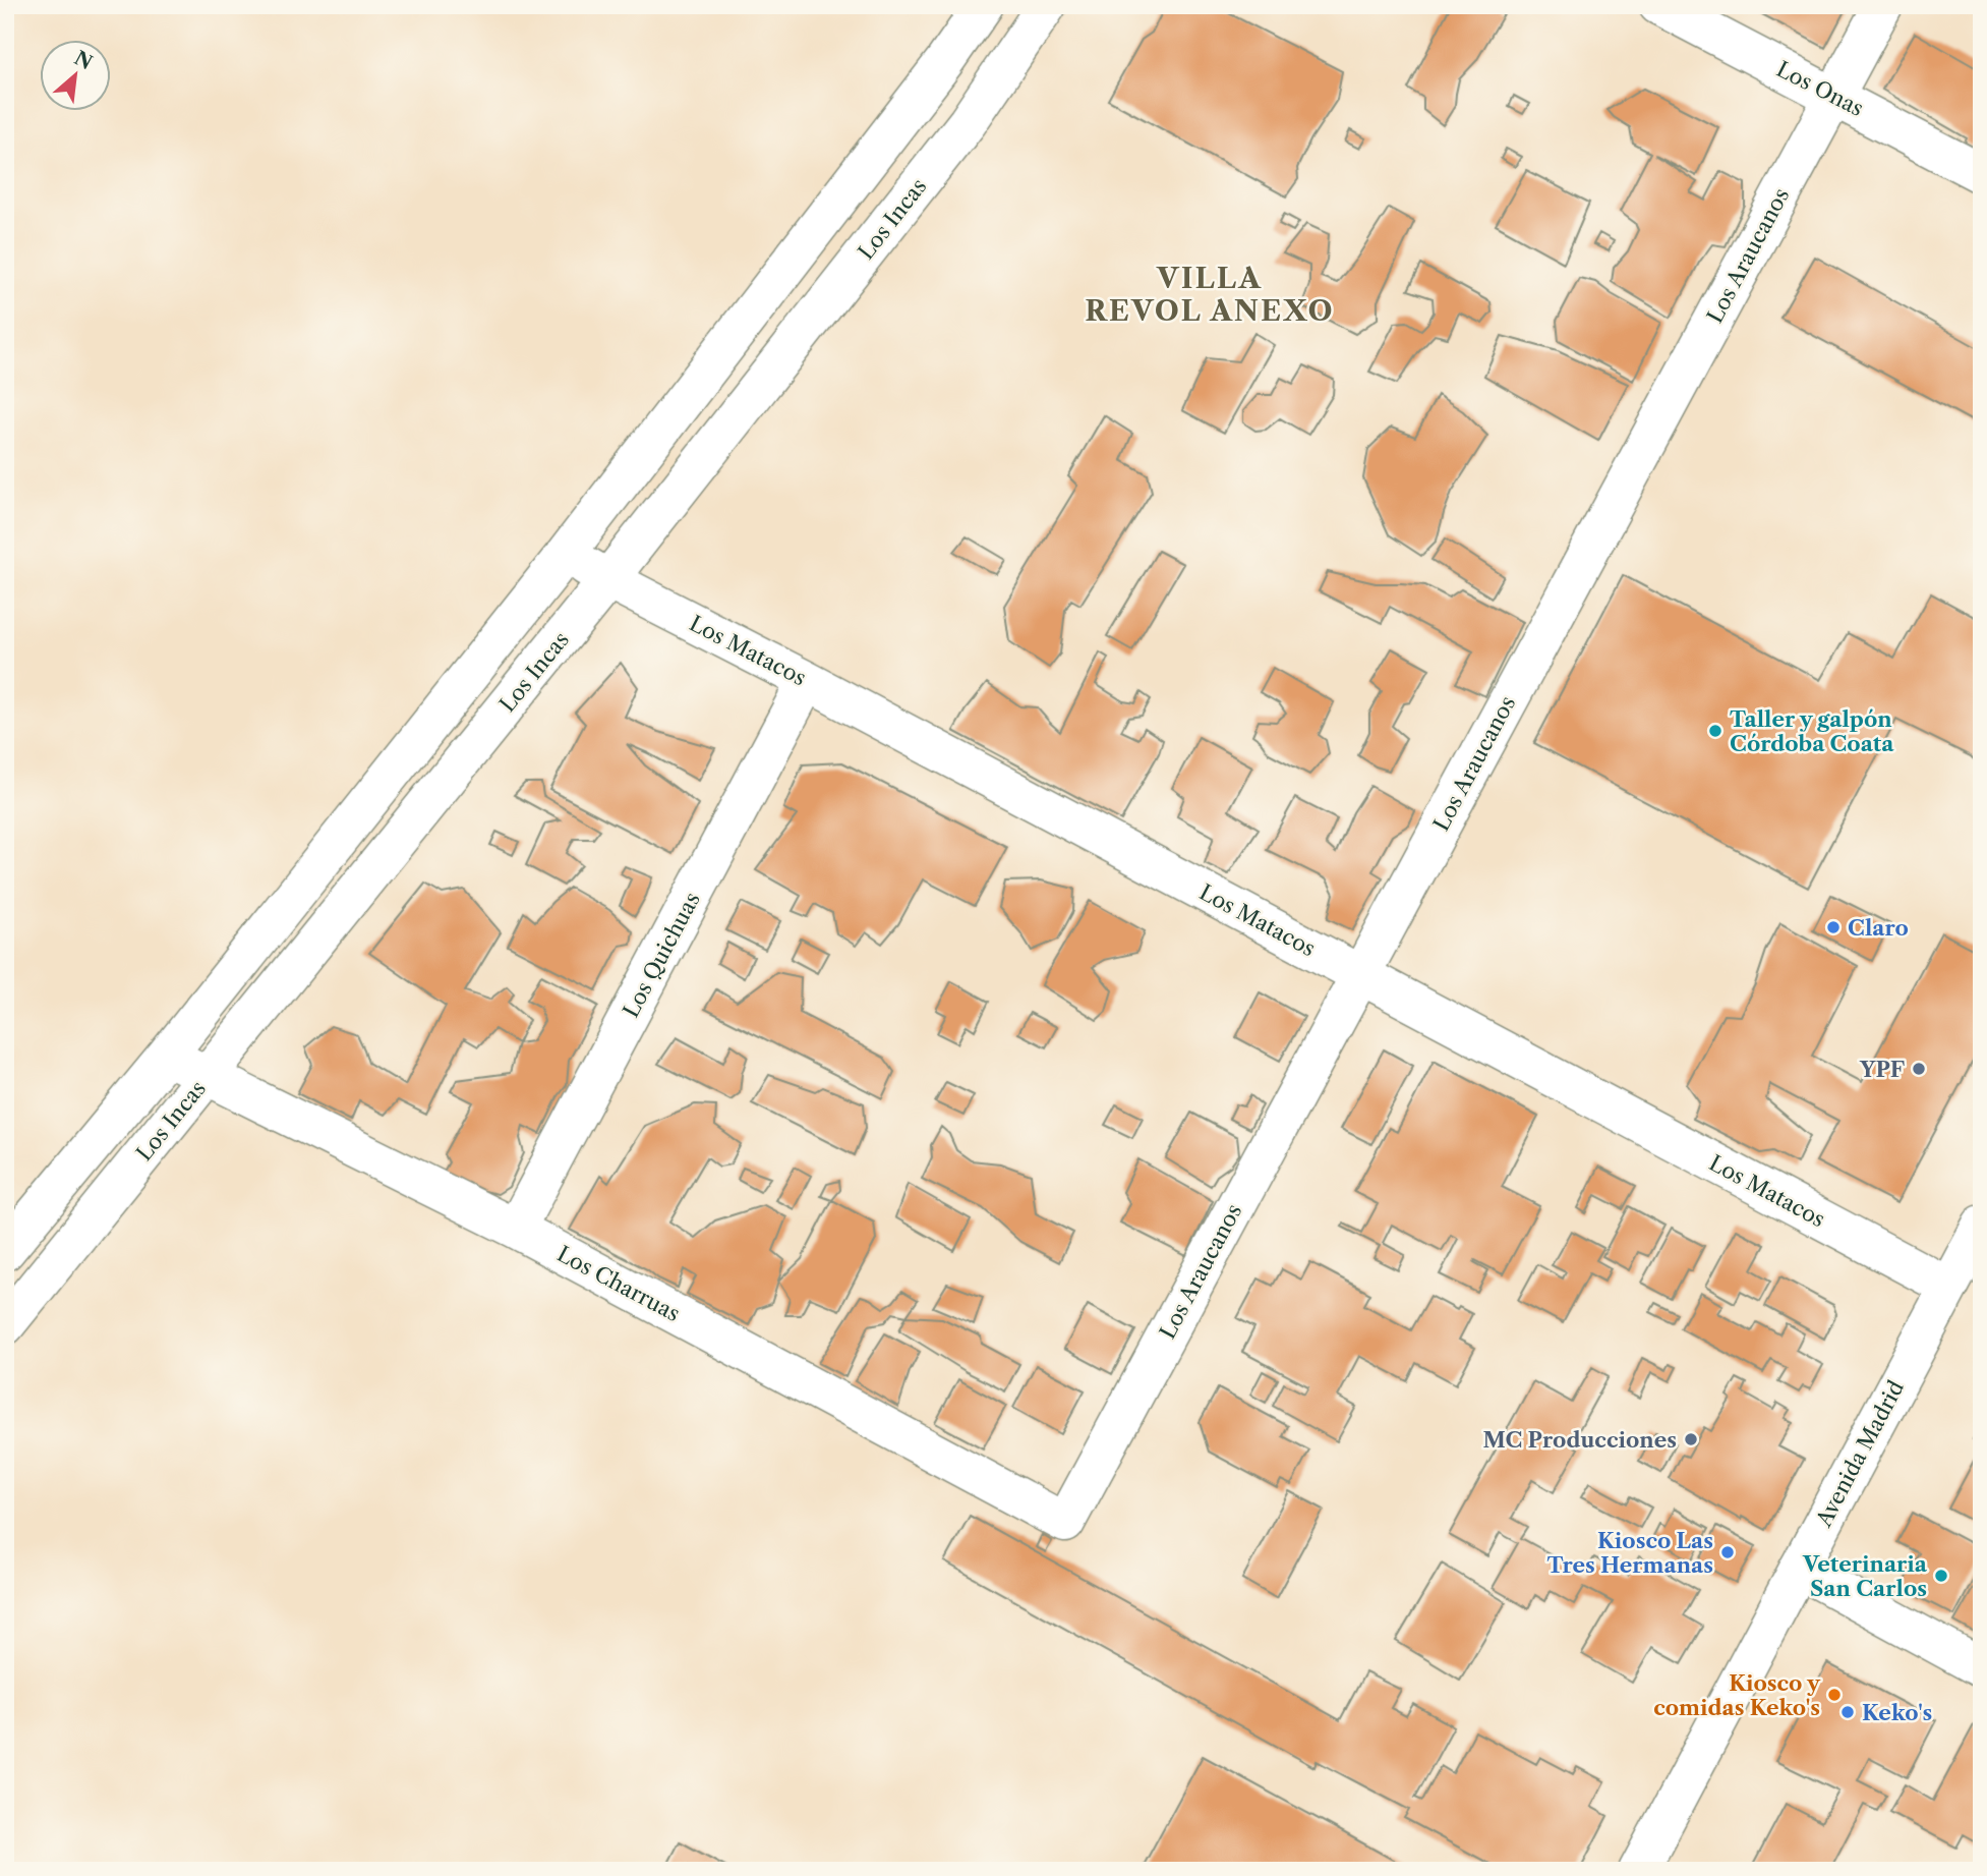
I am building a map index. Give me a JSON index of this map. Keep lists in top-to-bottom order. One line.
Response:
{"streets":{"street":["Los Onas","Los Incas","Los Araucanos","Los Matacos","Los Quichuas","Los Charruas","Avenida Madrid"]},"crossings":[["Los Onas","Los Araucanos"],["Los Incas","Los Matacos"],["Los Incas","Los Charruas"],["Los Araucanos","Los Matacos"],["Los Araucanos","Los Charruas"],["Los Matacos","Los Quichuas"],["Los Matacos","Avenida Madrid"],["Los Quichuas","Los Charruas"]],"districts":["VILLA REVOL ANEXO"],"places":["Taller y galpón Córdoba Coata","Claro","YPF","MC Producciones","Kiosco Las Tres Hermanas","Veterinaria San Carlos","Kiosco y comidas Keko's","Keko's"],"north":"top right"}
